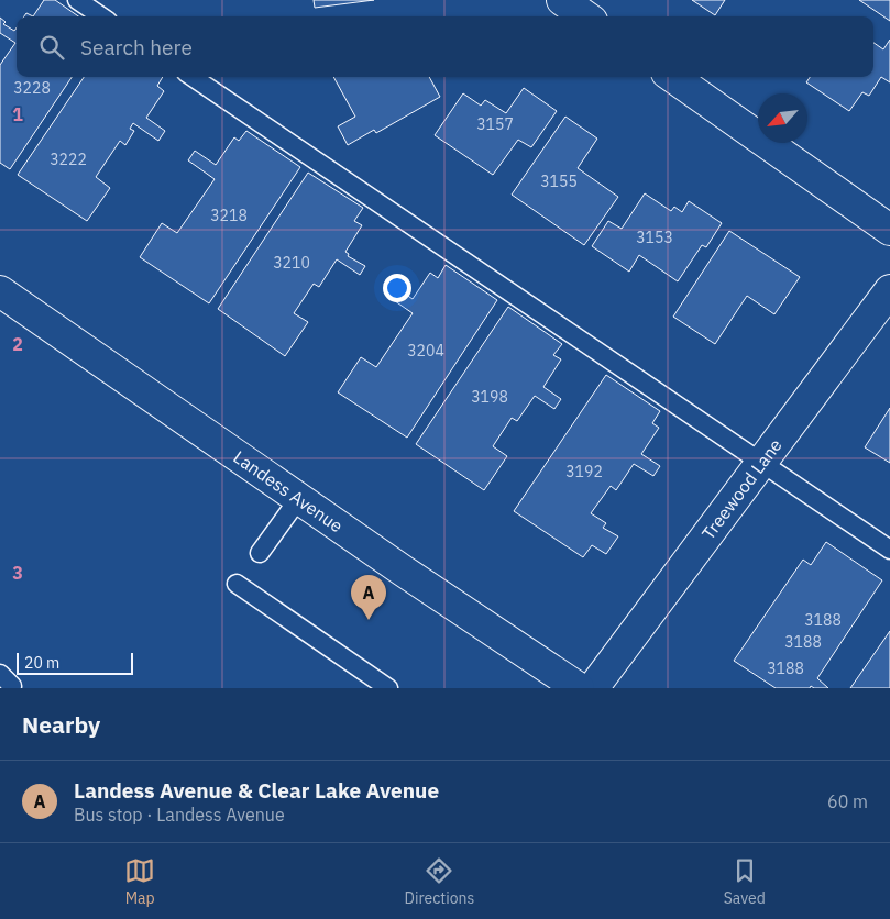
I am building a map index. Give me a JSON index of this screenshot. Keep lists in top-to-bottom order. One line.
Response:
{"streets":{"street":["Treewood Lane","Landess Avenue"]},"house_numbers":["3228","3157","3222","3155","3218","3153","3210","3204","3198","3192","3188","3188","3188"],"scale_bar":"20 m","north":"bottom left","page":{"search":"Search here","pins":"A","scale":"20 m","heading":"Nearby","list":[{"mark":"A","name":"Landess Avenue & Clear Lake Avenue","note":"Bus stop · Landess Avenue","value":"60 m"}],"nav":["Map","Directions","Saved"]},"grid":{"rows":["1","2","3"]}}
